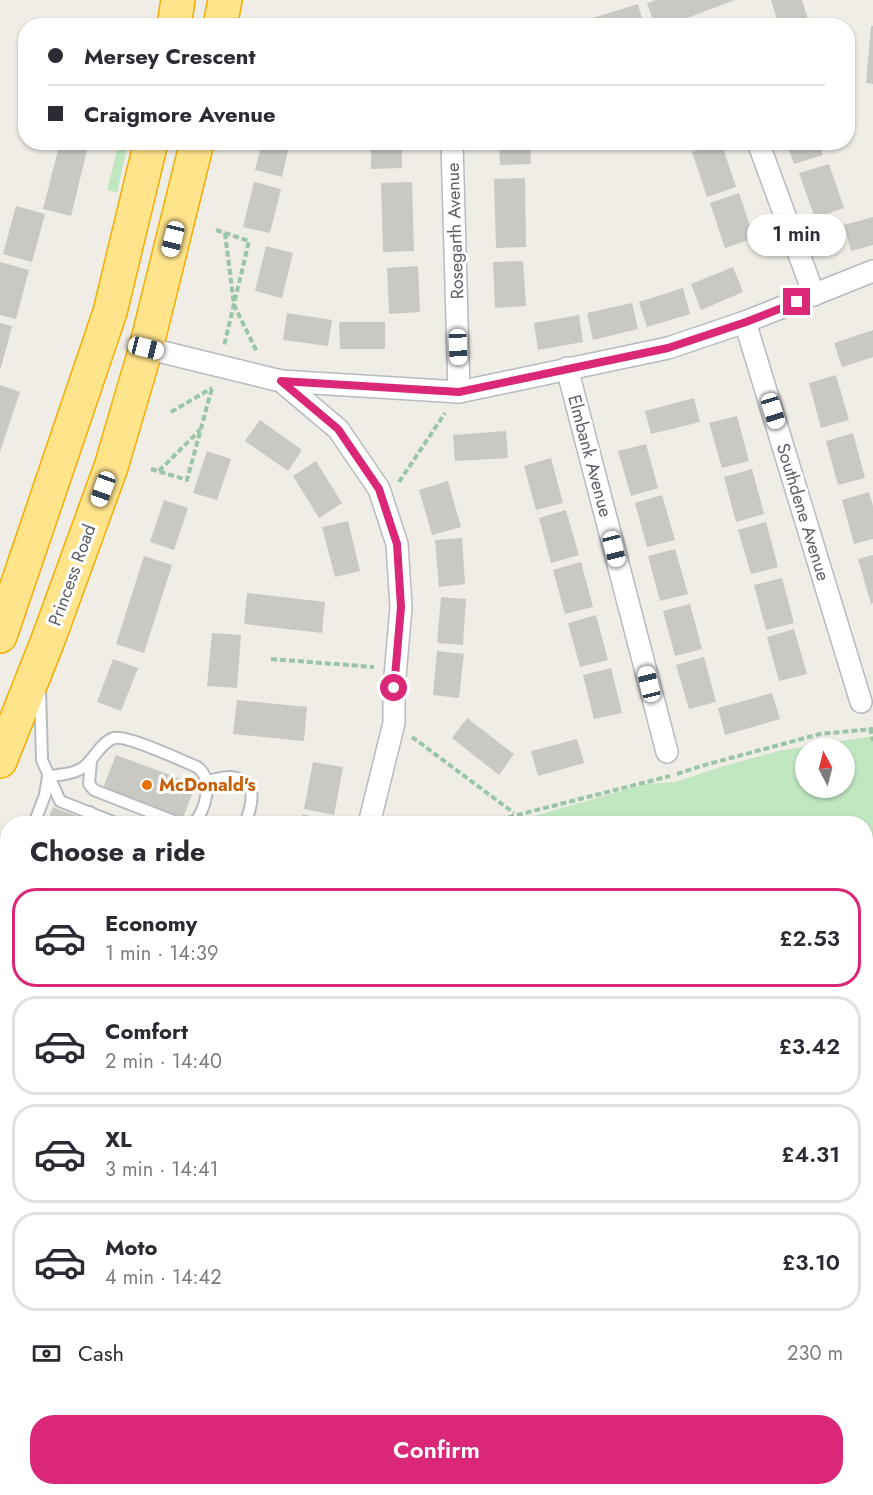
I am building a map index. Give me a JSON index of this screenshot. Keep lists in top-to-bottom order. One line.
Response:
{"streets":{"highway":["Princess Road"],"street":["Rosegarth Avenue","Elmbank Avenue","Southdene Avenue"]},"places":["McDonald's"],"north":"top","page":{"banner":["Mersey Crescent","Craigmore Avenue"],"bubble":"1 min","heading":"Choose a ride","list":[{"name":"Economy","note":"1 min · 14:39","value":"£2.53"},{"name":"Comfort","note":"2 min · 14:40","value":"£3.42"},{"name":"XL","note":"3 min · 14:41","value":"£4.31"},{"name":"Moto","note":"4 min · 14:42","value":"£3.10"}],"pay":["Cash","230 m"],"buttons":"Confirm"}}
